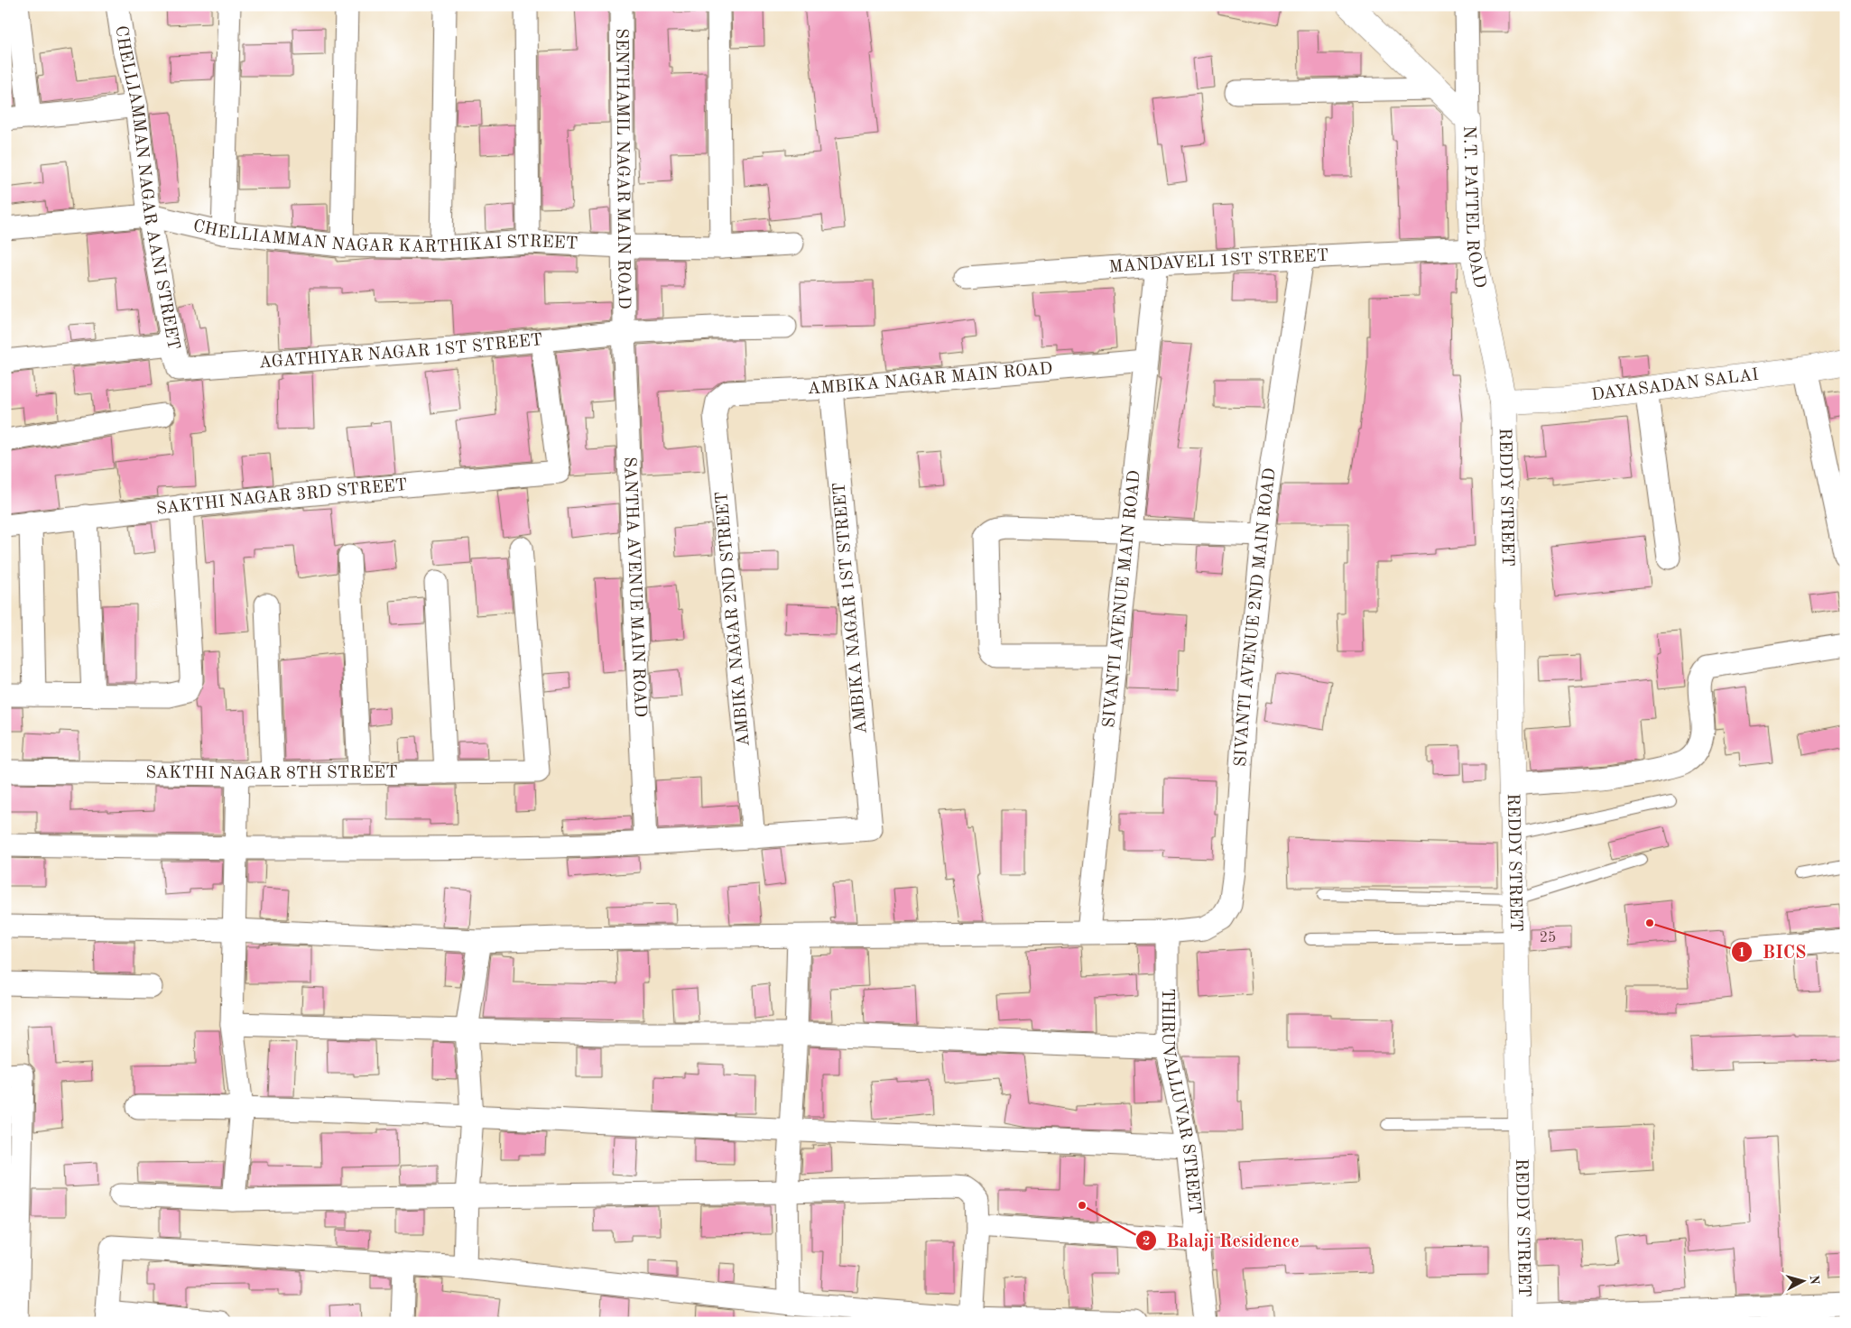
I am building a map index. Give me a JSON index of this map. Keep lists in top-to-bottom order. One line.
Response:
{"streets":{"street":["SENTHAMIL NAGAR MAIN ROAD","CHELLIAMMAN NAGAR AANI STREET","N.T. PATTEL ROAD","CHELLIAMMAN NAGAR KARTHIKAI STREET","MANDAVELI 1ST STREET","AGATHIYAR NAGAR 1ST STREET","AMBIKA NAGAR MAIN ROAD","DAYASADAN SALAI","SAKTHI NAGAR 3RD STREET","REDDY STREET","SANTHA AVENUE MAIN ROAD","SIVANTI AVENUE MAIN ROAD","AMBIKA NAGAR 1ST STREET","SIVANTI AVENUE 2ND MAIN ROAD","AMBIKA NAGAR 2ND STREET","SAKTHI NAGAR 8TH STREET","THIRUVALLUVAR STREET"]},"crossings":[["SENTHAMIL NAGAR MAIN ROAD","CHELLIAMMAN NAGAR KARTHIKAI STREET"],["SENTHAMIL NAGAR MAIN ROAD","AGATHIYAR NAGAR 1ST STREET"],["SENTHAMIL NAGAR MAIN ROAD","SANTHA AVENUE MAIN ROAD"],["CHELLIAMMAN NAGAR AANI STREET","CHELLIAMMAN NAGAR KARTHIKAI STREET"],["CHELLIAMMAN NAGAR AANI STREET","AGATHIYAR NAGAR 1ST STREET"],["N.T. PATTEL ROAD","MANDAVELI 1ST STREET"],["N.T. PATTEL ROAD","DAYASADAN SALAI"],["N.T. PATTEL ROAD","REDDY STREET"],["MANDAVELI 1ST STREET","SIVANTI AVENUE MAIN ROAD"],["MANDAVELI 1ST STREET","SIVANTI AVENUE 2ND MAIN ROAD"],["AGATHIYAR NAGAR 1ST STREET","SAKTHI NAGAR 3RD STREET"],["AGATHIYAR NAGAR 1ST STREET","SANTHA AVENUE MAIN ROAD"],["AMBIKA NAGAR MAIN ROAD","SIVANTI AVENUE MAIN ROAD"],["AMBIKA NAGAR MAIN ROAD","AMBIKA NAGAR 1ST STREET"],["AMBIKA NAGAR MAIN ROAD","AMBIKA NAGAR 2ND STREET"],["DAYASADAN SALAI","REDDY STREET"],["SIVANTI AVENUE MAIN ROAD","SIVANTI AVENUE 2ND MAIN ROAD"],["AMBIKA NAGAR 1ST STREET","AMBIKA NAGAR 2ND STREET"],["SIVANTI AVENUE 2ND MAIN ROAD","THIRUVALLUVAR STREET"]],"places":["BICS","Balaji Residence"],"house_numbers":["25"],"north":"right"}
